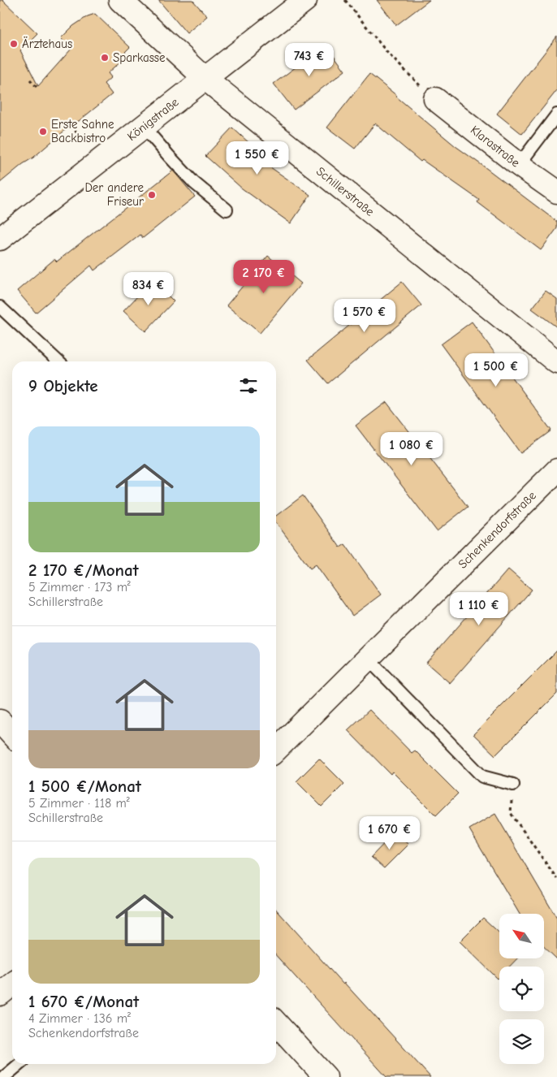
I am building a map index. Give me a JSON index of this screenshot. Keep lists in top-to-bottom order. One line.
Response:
{"streets":{"street":["Königstraße","Klarastraße","Schillerstraße","Schenkendorfstraße"]},"crossings":[["Königstraße","Schillerstraße"]],"places":["Ärztehaus","Sparkasse","Erste Sahne Backbistro","Der andere Friseur"],"north":"top left","page":{"price":["743 €","1 550 €","2 170 €","834 €","1 570 €","1 500 €","1 080 €","1 110 €","1 670 €"],"heading":"9 Objekte","list":[{"name":"2 170 €/Monat","note":"5 Zimmer · 173 m² · Schillerstraße"},{"name":"1 500 €/Monat","note":"5 Zimmer · 118 m² · Schillerstraße"},{"name":"1 670 €/Monat","note":"4 Zimmer · 136 m² · Schenkendorfstraße"}]}}
